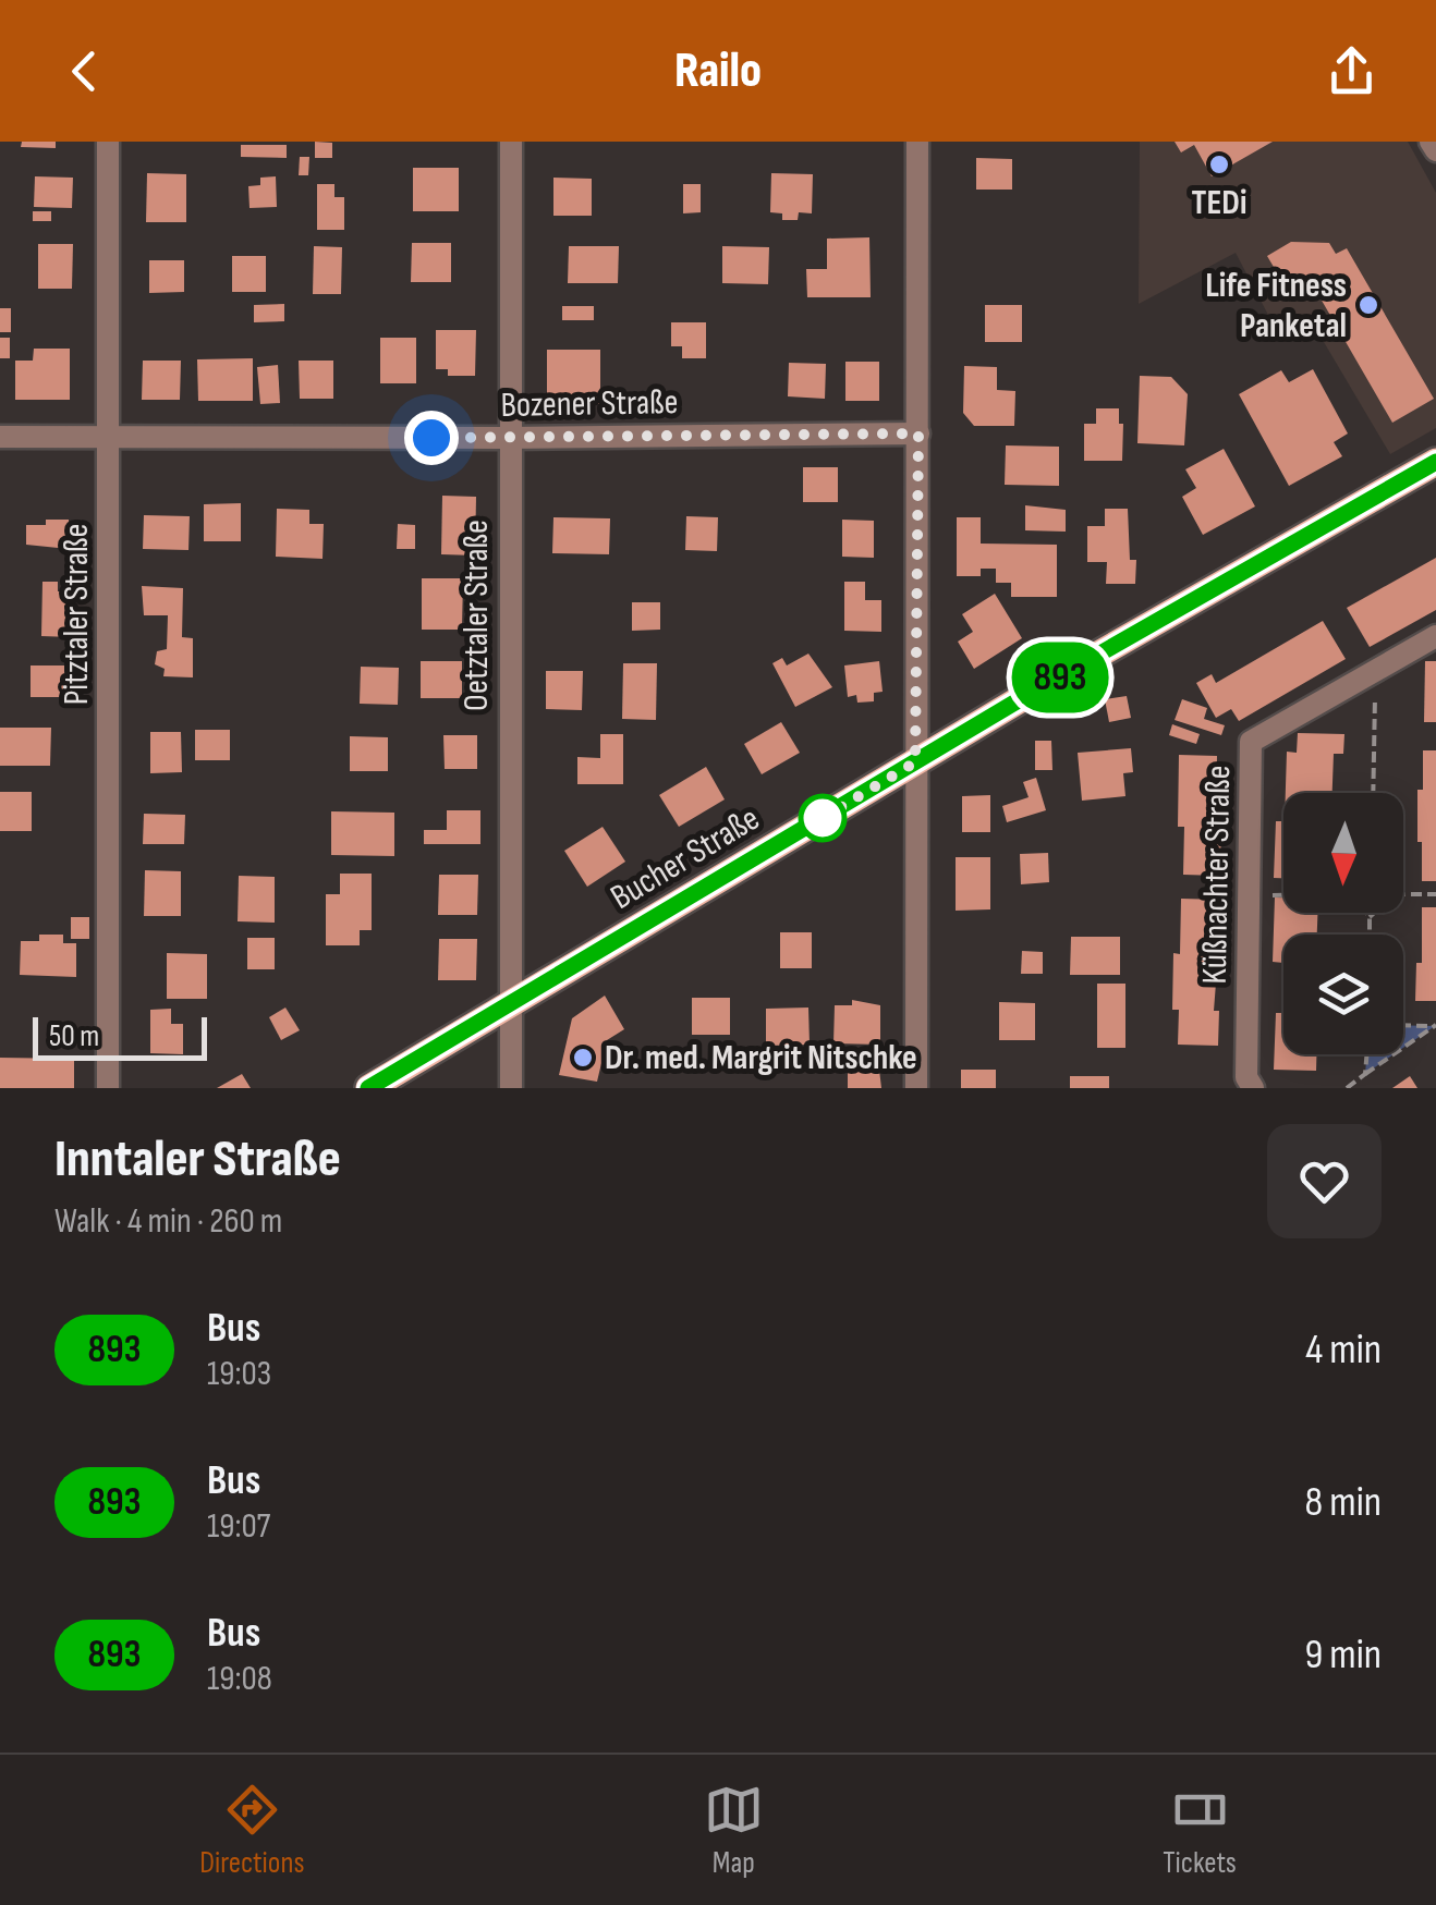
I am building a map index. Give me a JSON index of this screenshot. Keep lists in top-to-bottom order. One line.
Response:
{"streets":{"main road":["Bucher Straße"],"street":["Bozener Straße","Pitztaler Straße","Oetztaler Straße","Küßnachter Straße"]},"crossings":[["Bozener Straße","Pitztaler Straße"],["Bozener Straße","Oetztaler Straße"],["Oetztaler Straße","Bucher Straße"]],"places":["TEDi","Life Fitness Panketal","Dr. med. Margrit Nitschke"],"lines":["bus line 893"],"scale_bar":"50 m","north":"bottom","page":{"header":"Railo","on_map":"893","scale":"50 m","heading":["Inntaler Straße","Walk · 4 min · 260 m"],"list":[{"mark":"893","name":"Bus","note":"19:03","value":"4 min"},{"mark":"893","name":"Bus","note":"19:07","value":"8 min"},{"mark":"893","name":"Bus","note":"19:08","value":"9 min"}],"tabs":["Directions","Map","Tickets"]}}
